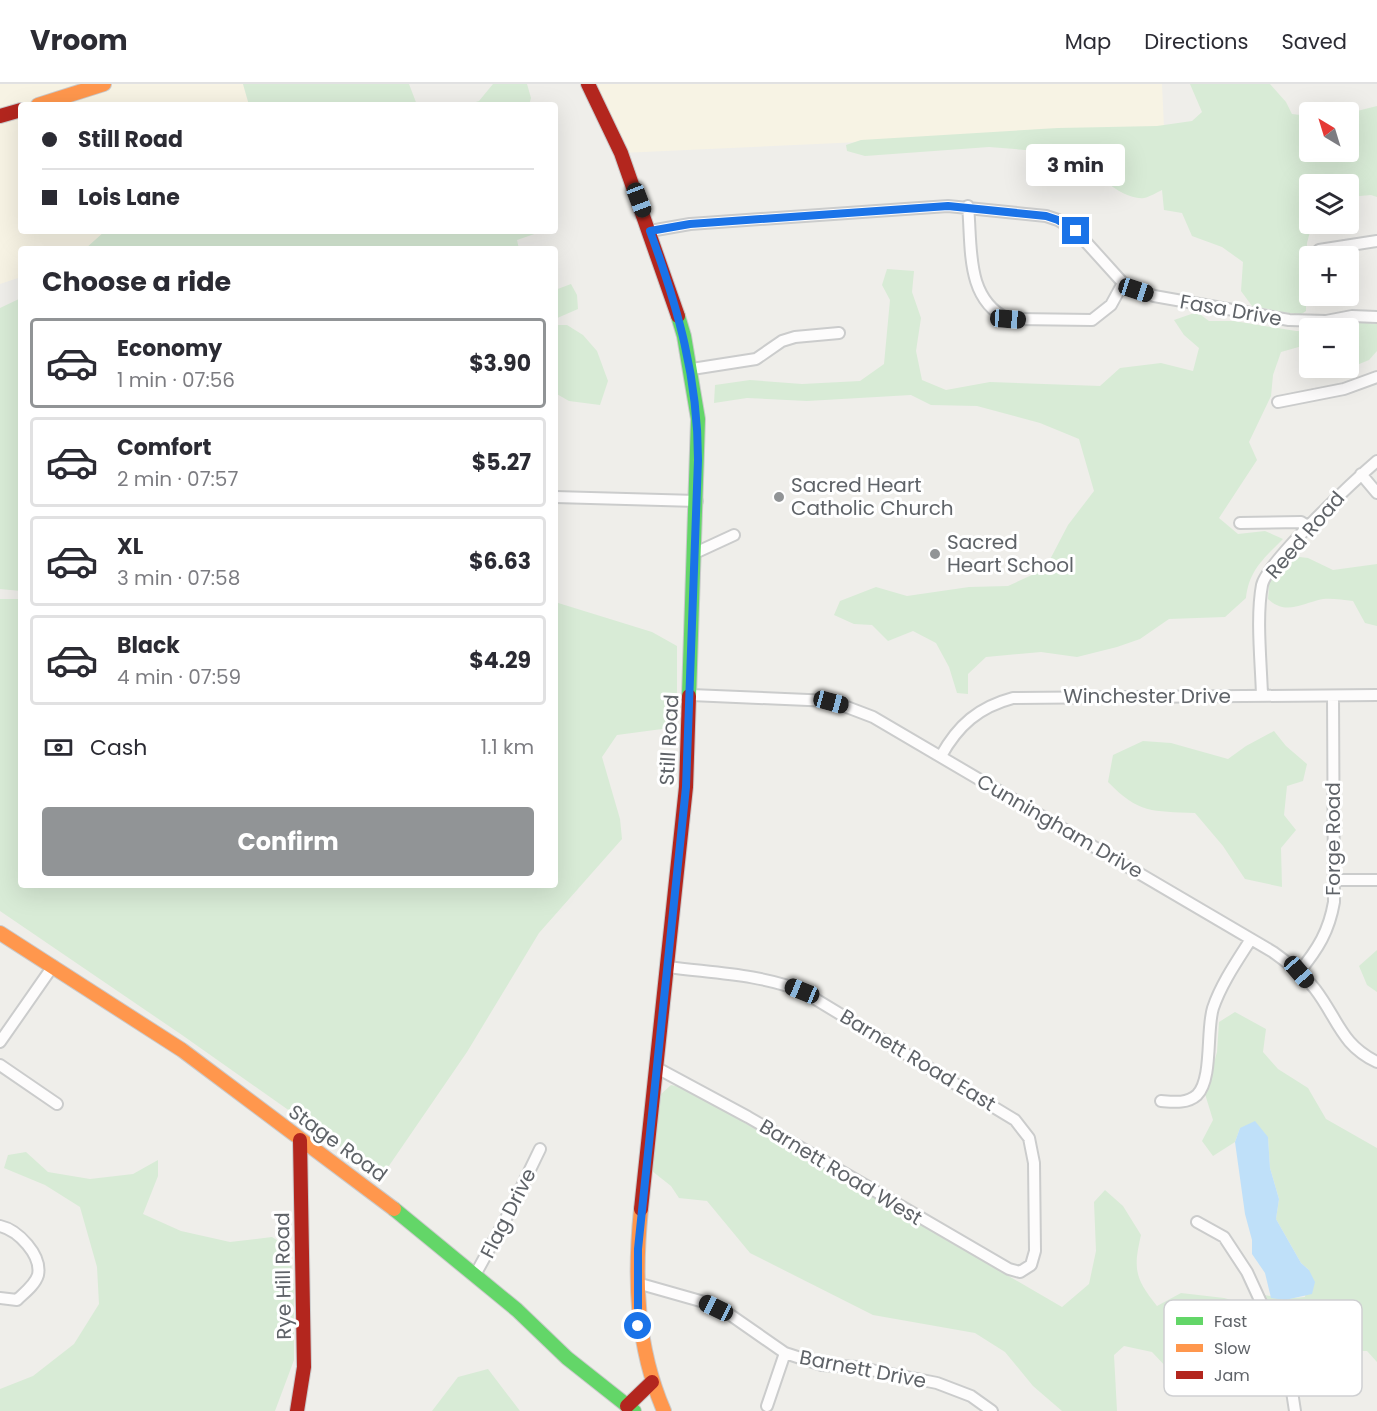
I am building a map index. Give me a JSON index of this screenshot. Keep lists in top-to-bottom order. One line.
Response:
{"streets":{"main road":["Still Road","Stage Road","Rye Hill Road"],"street":["Fasa Drive","Reed Road","Winchester Drive","Cunningham Drive","Forge Road","Barnett Road East","Barnett Road West","Flag Drive","Barnett Drive"]},"crossings":[["Reed Road","Winchester Drive"],["Winchester Drive","Cunningham Drive"],["Winchester Drive","Forge Road"],["Still Road","Cunningham Drive"],["Still Road","Barnett Road East"],["Still Road","Barnett Road West"],["Still Road","Barnett Drive"],["Cunningham Drive","Forge Road"],["Barnett Road East","Barnett Road West"],["Stage Road","Flag Drive"],["Stage Road","Rye Hill Road"]],"places":["Sacred Heart Catholic Church","Sacred Heart School"],"legend":["Fast","Slow","Jam"],"north":"top left","page":{"header":"Vroom","nav":["Map","Directions","Saved"],"map_buttons":["+","−"],"banner":["Still Road","Lois Lane"],"bubble":"3 min","heading":"Choose a ride","list":[{"name":"Economy","note":"1 min · 07:56","value":"$3.90"},{"name":"Comfort","note":"2 min · 07:57","value":"$5.27"},{"name":"XL","note":"3 min · 07:58","value":"$6.63"},{"name":"Black","note":"4 min · 07:59","value":"$4.29"}],"pay":["Cash","1.1 km"],"buttons":"Confirm"}}
